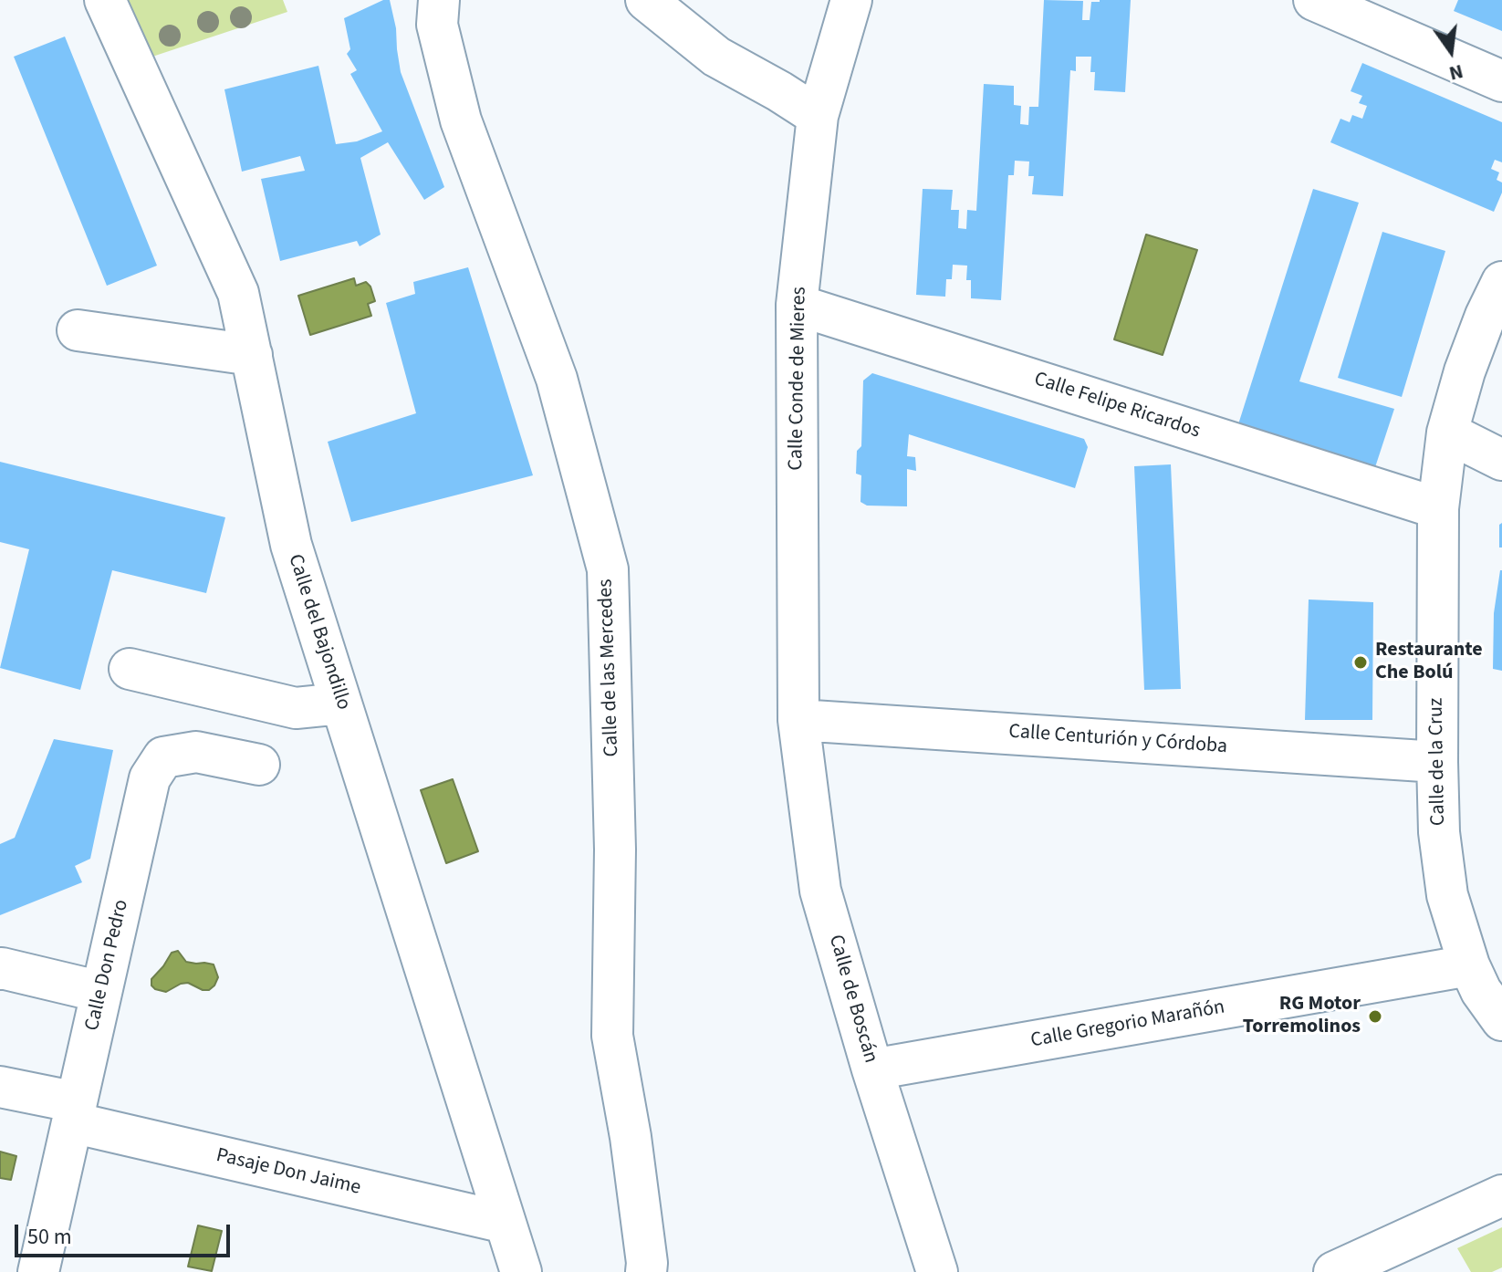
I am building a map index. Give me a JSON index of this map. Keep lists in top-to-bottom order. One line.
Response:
{"streets":{"street":["Calle Conde de Mieres","Calle Felipe Ricardos","Calle del Bajondillo","Calle de las Mercedes","Calle Centurión y Córdoba","Calle de la Cruz","Calle Don Pedro","Calle de Boscán","Calle Gregorio Marañón","Pasaje Don Jaime"]},"crossings":[["Calle Conde de Mieres","Calle Felipe Ricardos"],["Calle Conde de Mieres","Calle Centurión y Córdoba"],["Calle Conde de Mieres","Calle de Boscán"],["Calle Felipe Ricardos","Calle de la Cruz"],["Calle del Bajondillo","Pasaje Don Jaime"],["Calle Centurión y Córdoba","Calle de la Cruz"],["Calle Centurión y Córdoba","Calle de Boscán"],["Calle de la Cruz","Calle Gregorio Marañón"],["Calle Don Pedro","Pasaje Don Jaime"],["Calle de Boscán","Calle Gregorio Marañón"]],"places":["Restaurante Che Bolú","RG Motor Torremolinos"],"scale_bar":"50 m","north":"bottom"}
